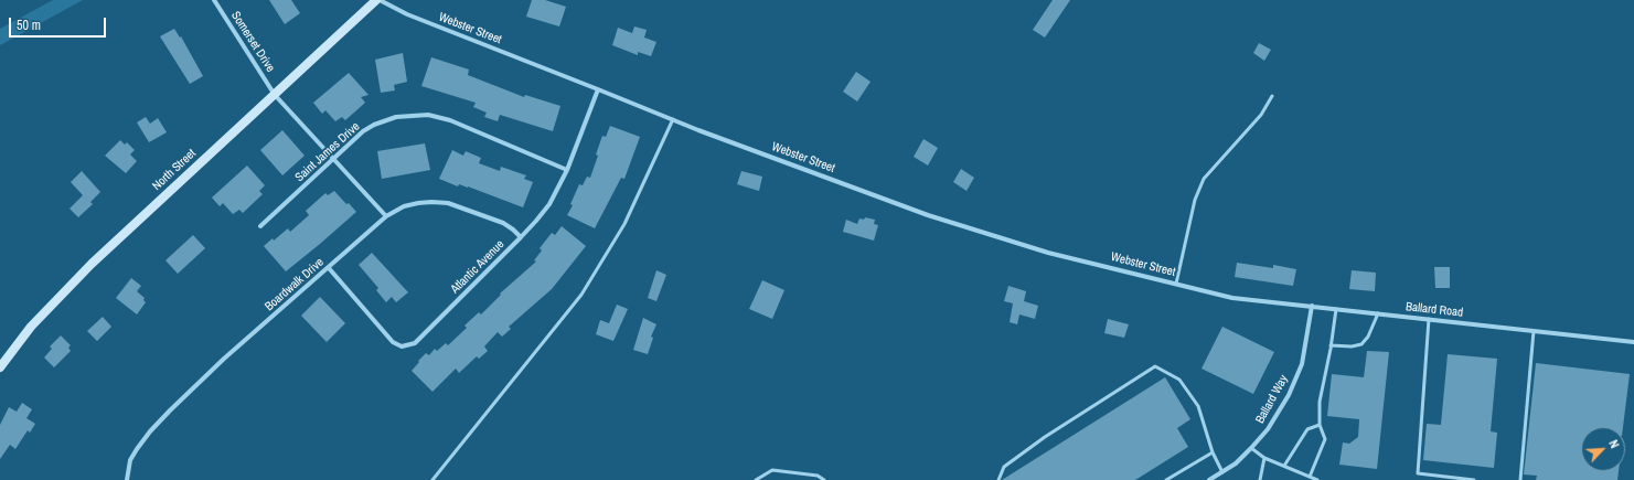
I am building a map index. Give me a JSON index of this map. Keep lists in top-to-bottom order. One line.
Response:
{"streets":{"main road":["North Street"],"street":["Webster Street","Somerset Drive","Saint James Drive","Atlantic Avenue","Boardwalk Drive","Ballard Road","Ballard Way"]},"crossings":[["Webster Street","North Street"],["Webster Street","Atlantic Avenue"],["Webster Street","Ballard Road"],["Somerset Drive","Saint James Drive"],["Somerset Drive","North Street"],["Somerset Drive","Boardwalk Drive"],["Saint James Drive","Atlantic Avenue"],["Atlantic Avenue","Boardwalk Drive"],["Ballard Road","Ballard Way"]],"scale_bar":"50 m","north":"top right"}
